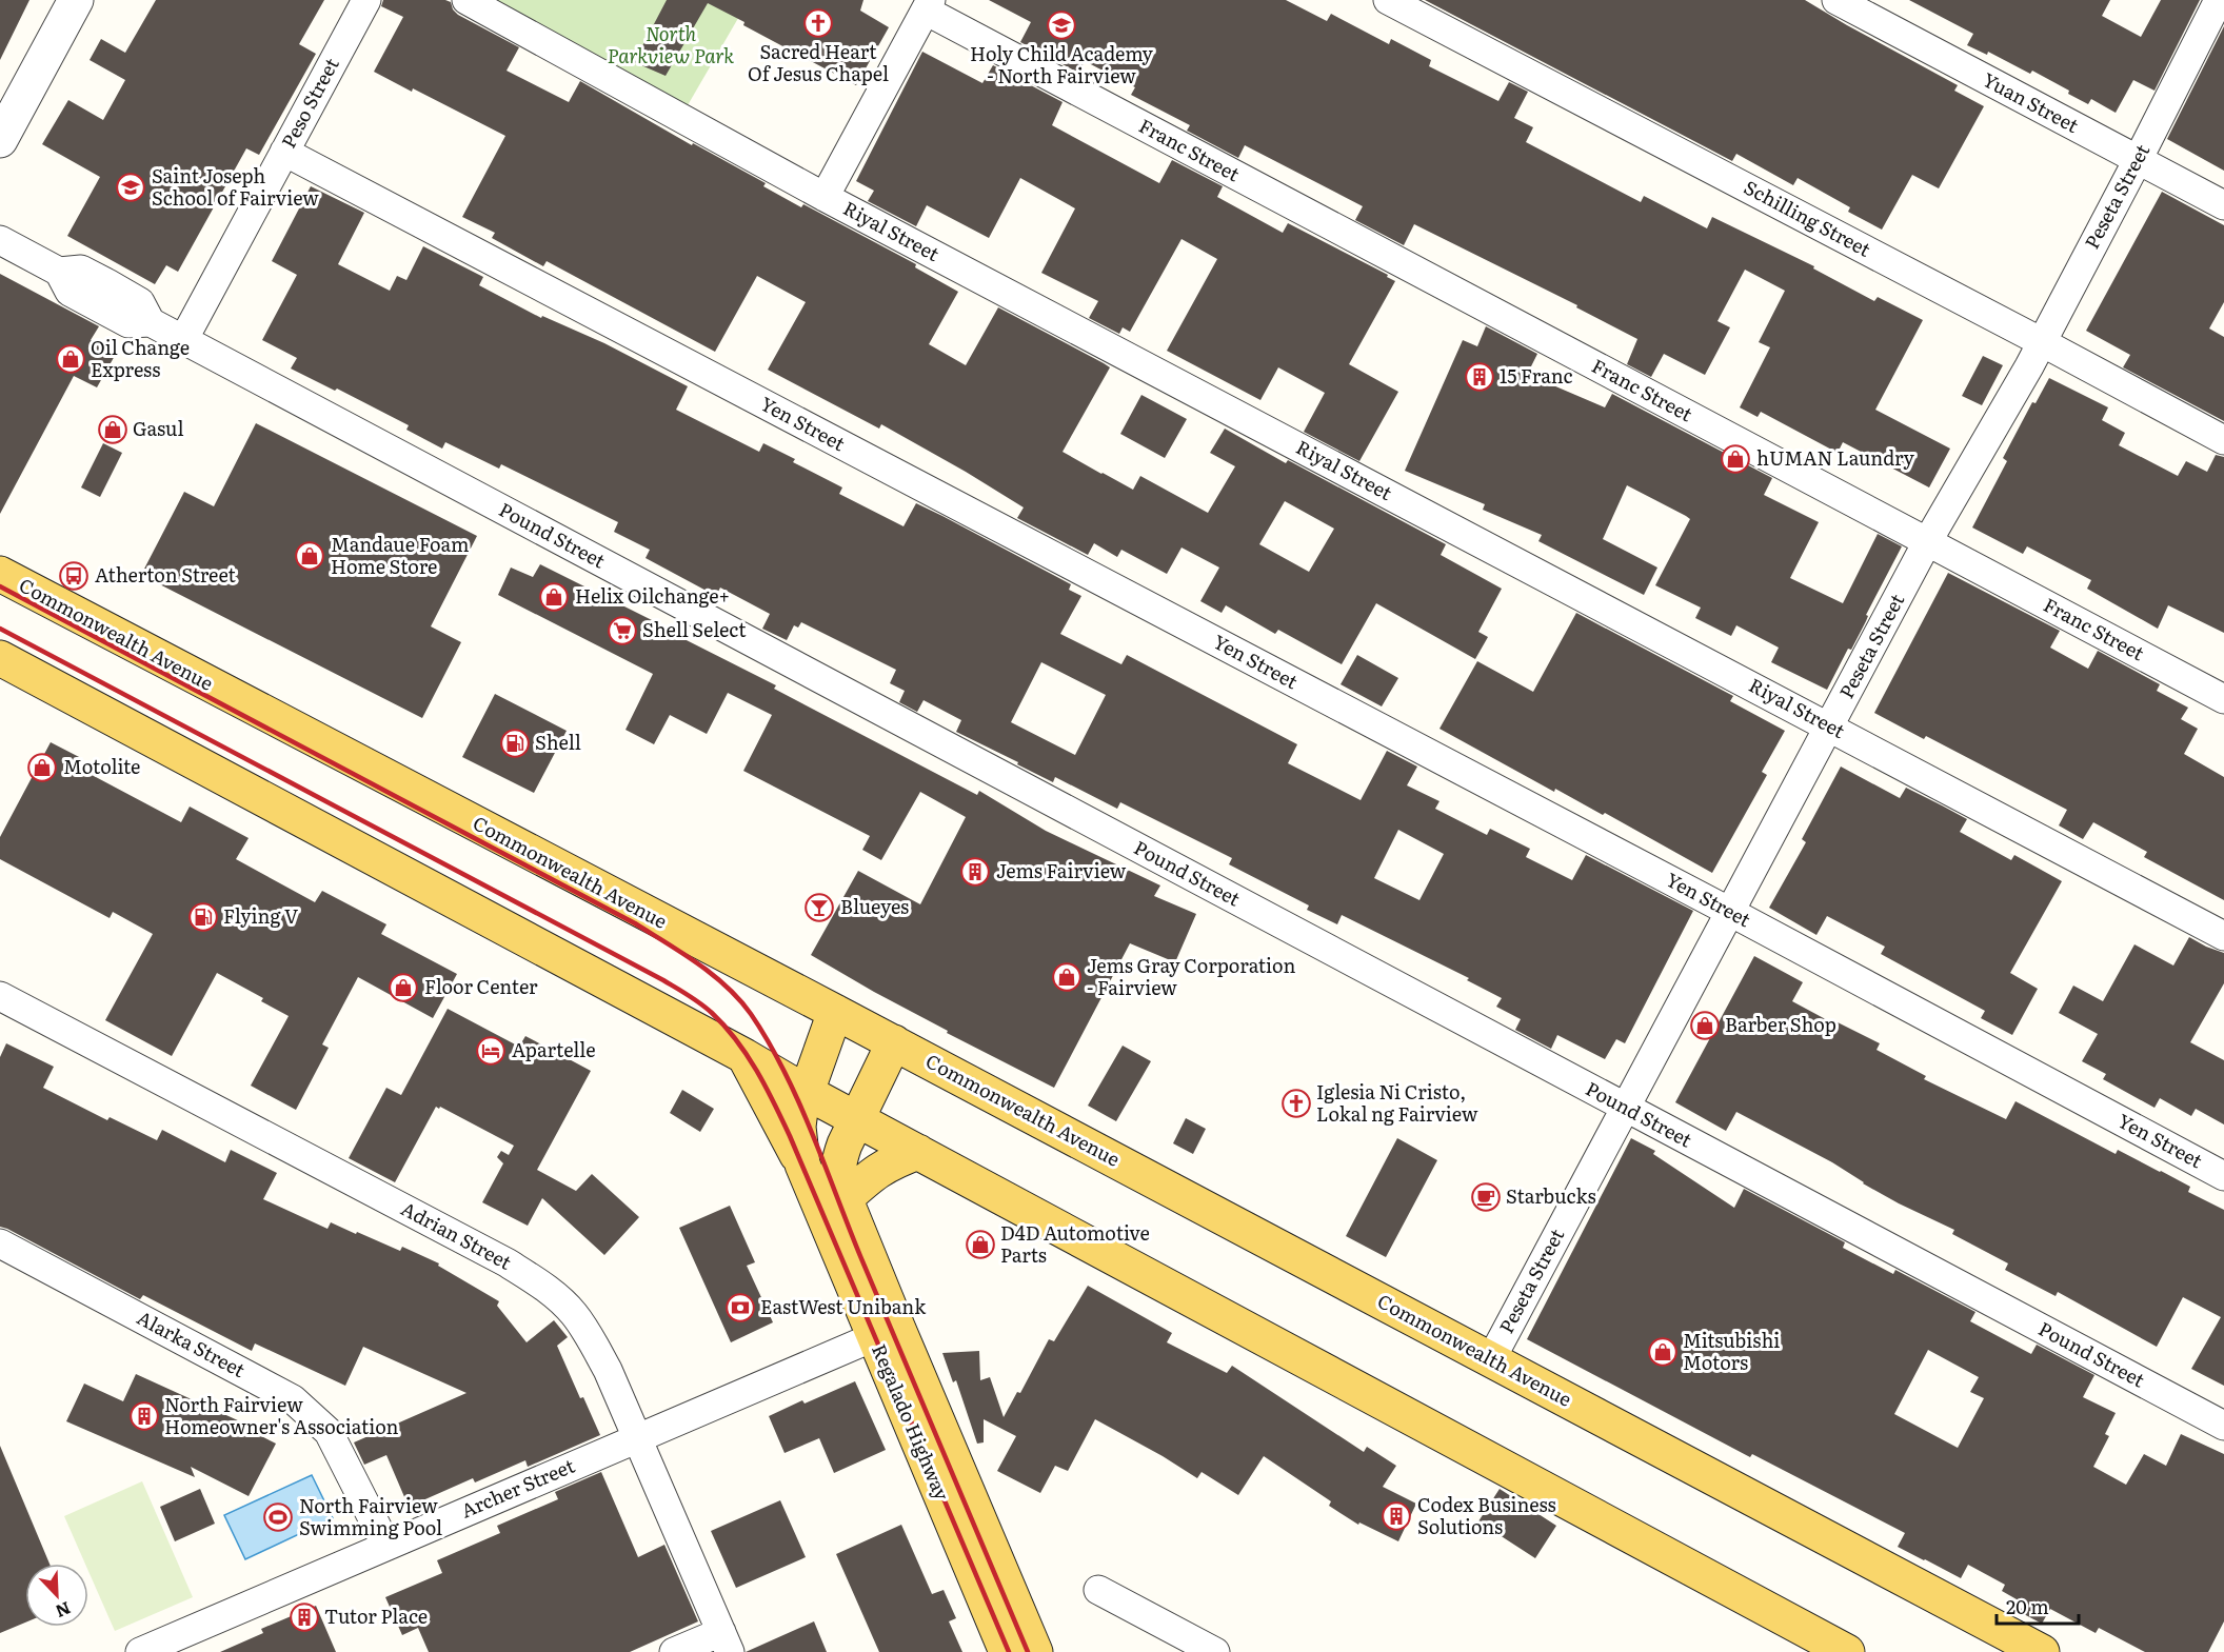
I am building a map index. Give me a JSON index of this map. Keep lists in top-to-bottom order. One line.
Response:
{"streets":{"main road":["Commonwealth Avenue","Regalado Highway"],"street":["Peso Street","Yuan Street","Franc Street","Peseta Street","Schilling Street","Riyal Street","Yen Street","Pound Street","Adrian Street","Alarka Street","Archer Street"]},"crossings":[["Peso Street","Yen Street"],["Peso Street","Pound Street"],["Yuan Street","Peseta Street"],["Franc Street","Peseta Street"],["Peseta Street","Schilling Street"],["Peseta Street","Riyal Street"],["Peseta Street","Yen Street"],["Peseta Street","Pound Street"],["Peseta Street","Commonwealth Avenue"],["Commonwealth Avenue","Regalado Highway"],["Adrian Street","Archer Street"],["Alarka Street","Archer Street"],["Regalado Highway","Archer Street"]],"parks":["North Parkview Park"],"places":{"church":["Sacred Heart Of Jesus Chapel","Iglesia Ni Cristo, Lokal ng Fairview"],"school or university":["Holy Child Academy - North Fairview","Saint Joseph School of Fairview"],"shop":["Oil Change Express","Gasul","hUMAN Laundry","Mandaue Foam Home Store","Helix Oilchange+","Motolite","Jems Gray Corporation - Fairview","Floor Center","Barber Shop","D4D Automotive Parts","Mitsubishi Motors"],"building":["15 Franc","Jems Fairview","North Fairview Homeowner's Association","Codex Business Solutions","Tutor Place"],"bus stop":["Atherton Street"],"supermarket":["Shell Select"],"fuel station":["Shell","Flying V"],"bar":["Blueyes"],"hotel":["Apartelle"],"cafe":["Starbucks"],"bank":["EastWest Unibank"],"sports":["North Fairview Swimming Pool"]},"scale_bar":"20 m","north":"bottom right"}
